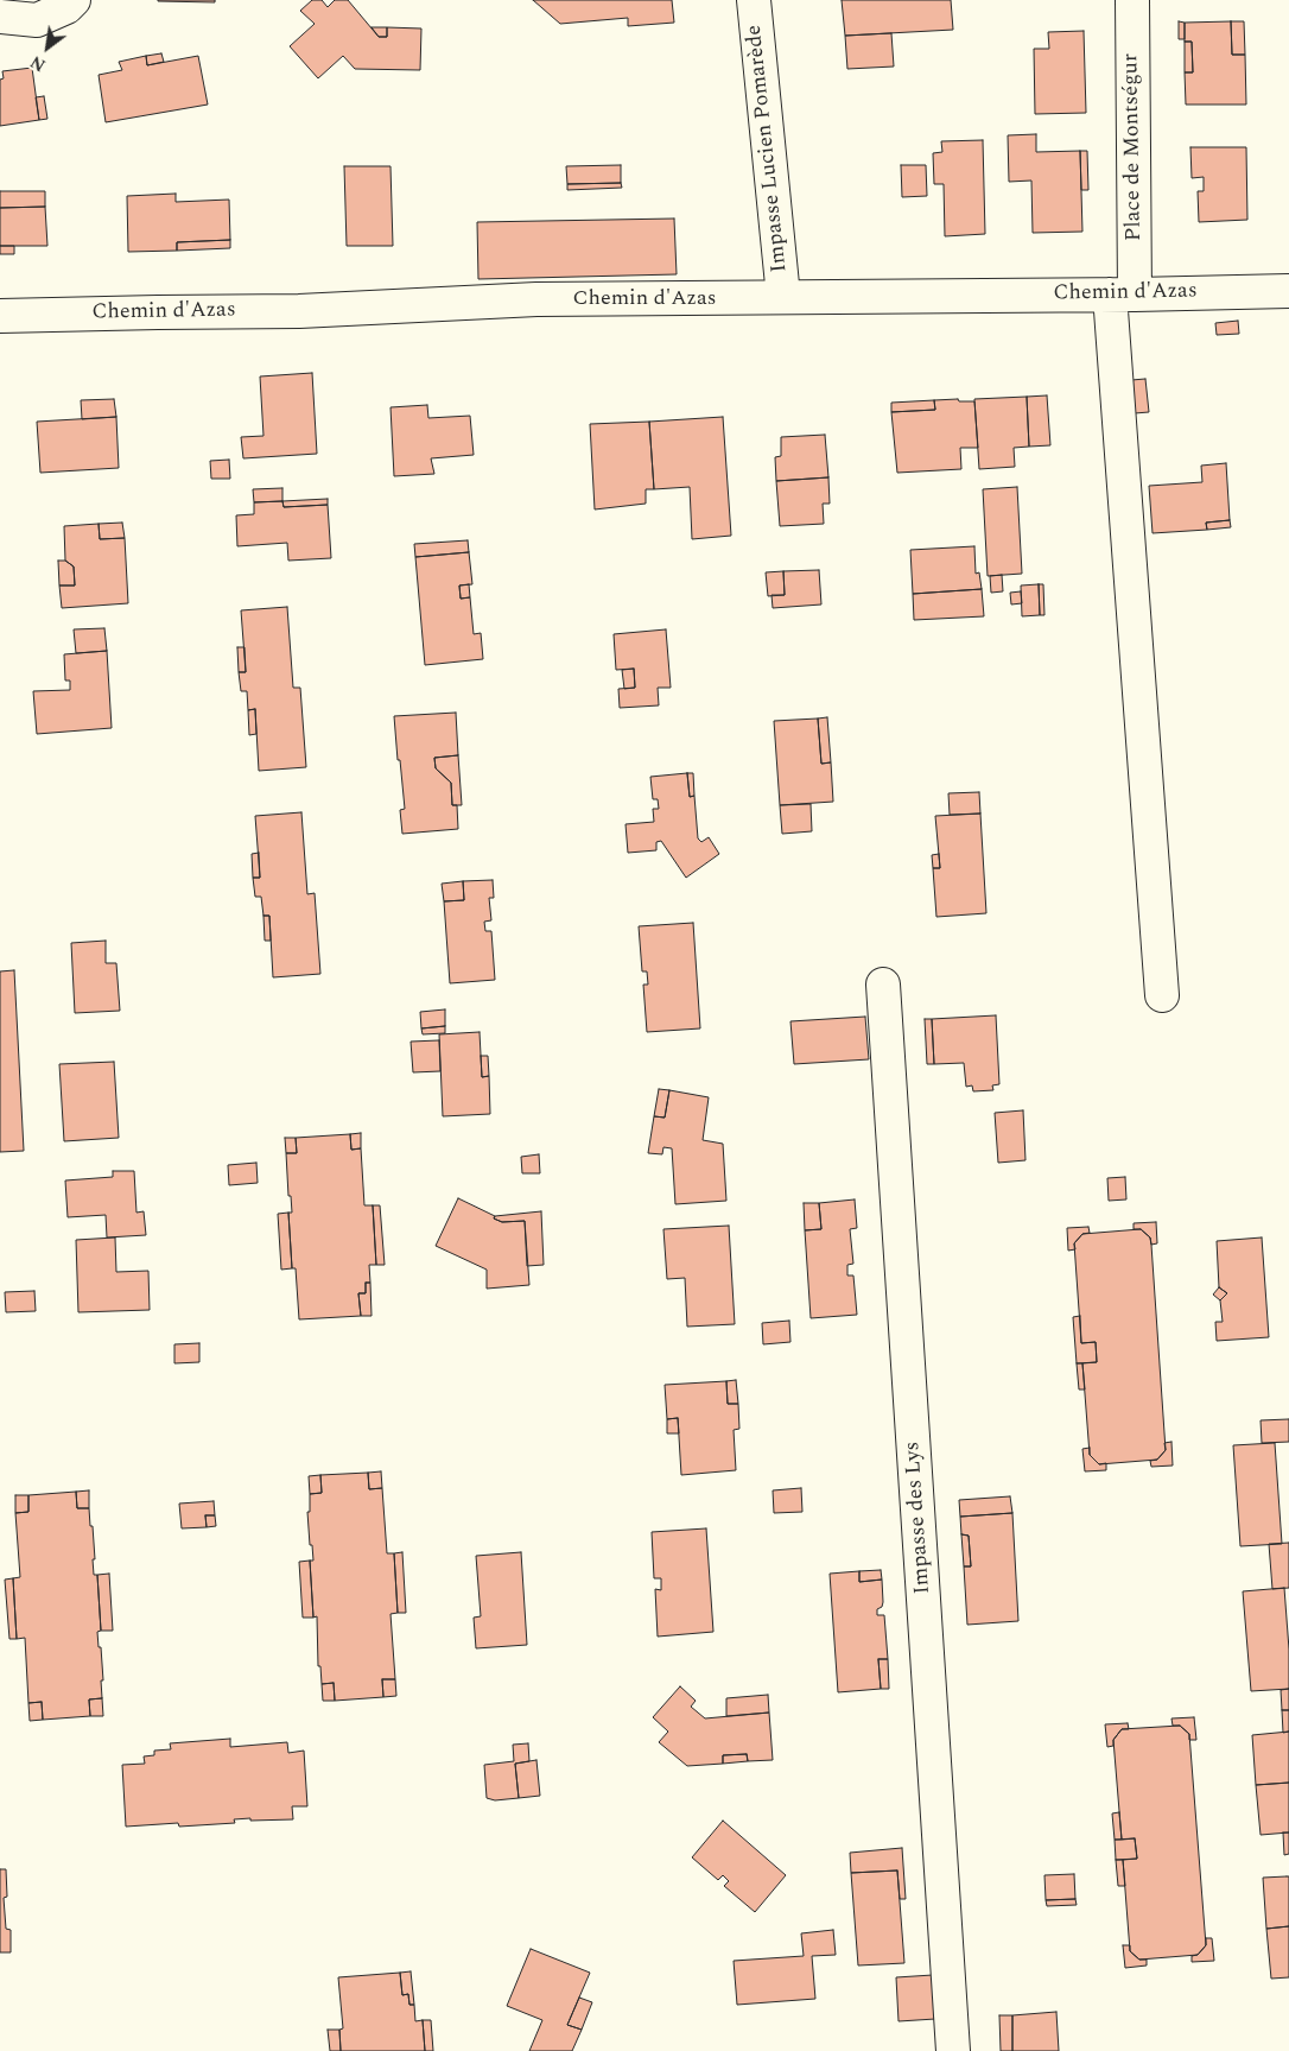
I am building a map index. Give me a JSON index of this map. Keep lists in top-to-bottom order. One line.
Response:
{"streets":{"street":["Place de Montségur","Impasse Lucien Pomarède","Chemin d'Azas","Impasse des Lys"]},"crossings":[["Place de Montségur","Chemin d'Azas"],["Impasse Lucien Pomarède","Chemin d'Azas"]],"north":"bottom left"}
